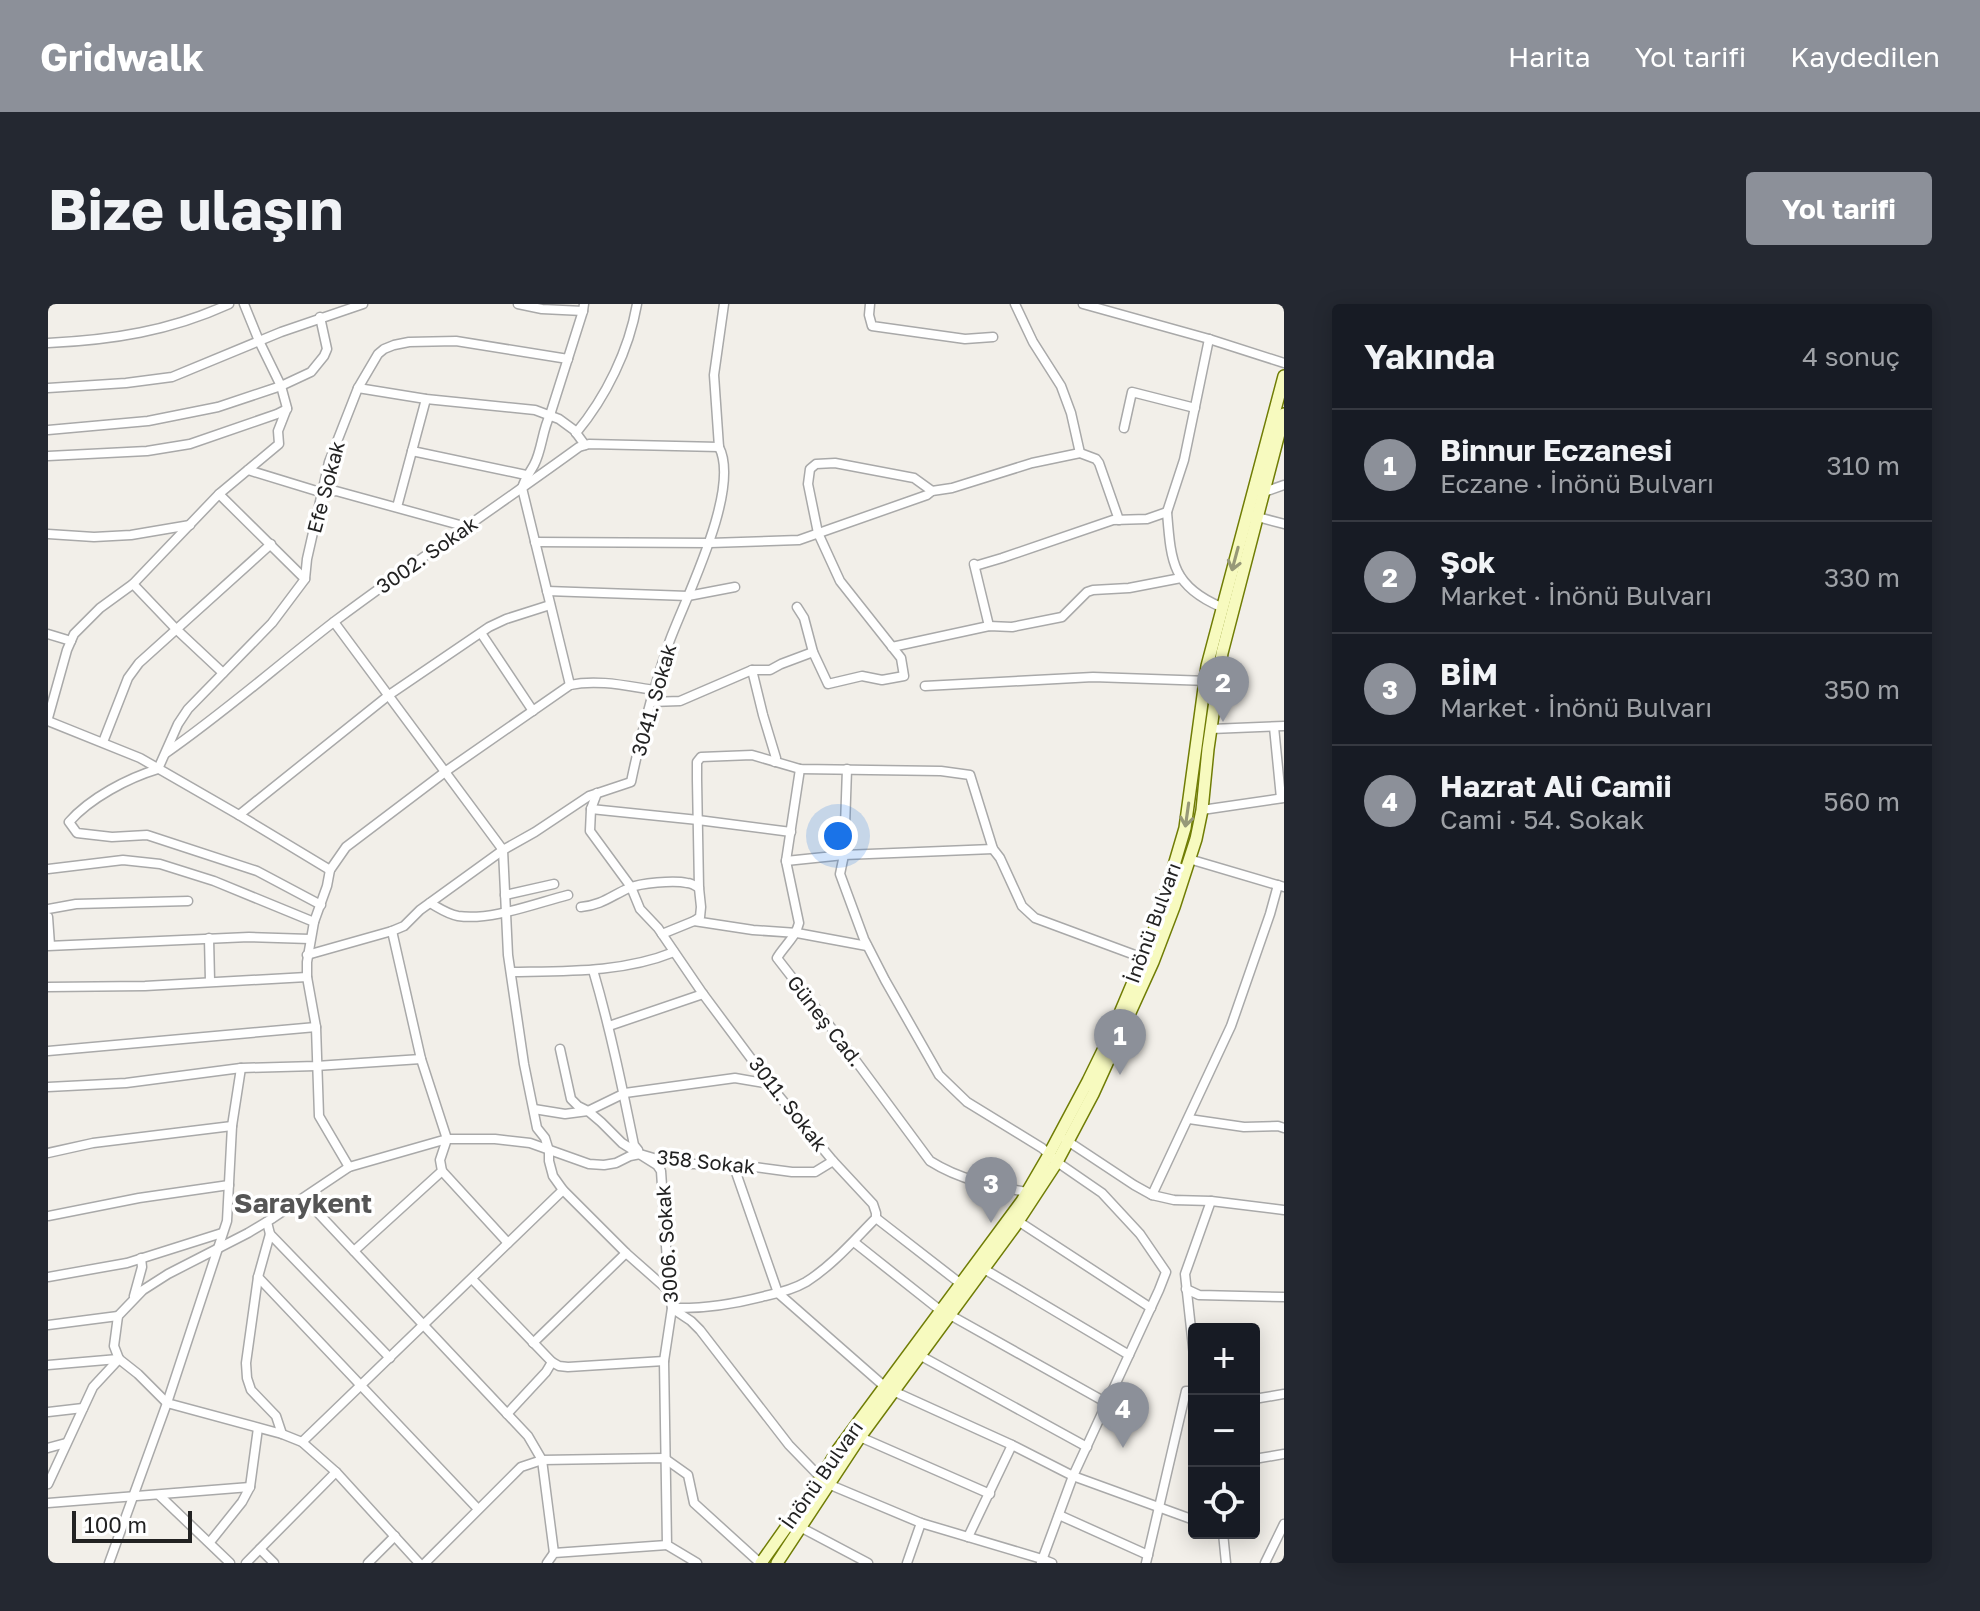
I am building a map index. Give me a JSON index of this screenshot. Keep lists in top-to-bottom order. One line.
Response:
{"streets":{"main road":["İnönü Bulvarı"],"street":["Efe Sokak","3002. Sokak","3041. Sokak","Güneş Cad.","3011. Sokak","358 Sokak","3006. Sokak"]},"crossings":[["Efe Sokak","3002. Sokak"],["İnönü Bulvarı","Güneş Cad."],["3011. Sokak","358 Sokak"],["358 Sokak","3006. Sokak"]],"districts":["Saraykent"],"scale_bar":"100 m","page":{"header":"Gridwalk","nav":["Harita","Yol tarifi","Kaydedilen"],"buttons":"Yol tarifi","title":"Bize ulaşın","heading":["Yakında","4 sonuç"],"list":[{"mark":"1","name":"Binnur Eczanesi","note":"Eczane · İnönü Bulvarı","value":"310 m"},{"mark":"2","name":"Şok","note":"Market · İnönü Bulvarı","value":"330 m"},{"mark":"3","name":"BİM","note":"Market · İnönü Bulvarı","value":"350 m"},{"mark":"4","name":"Hazrat Ali Camii","note":"Cami · 54. Sokak","value":"560 m"}],"pins":["2","1","3","4"],"map_buttons":["+","−"],"scale":"100 m"}}
